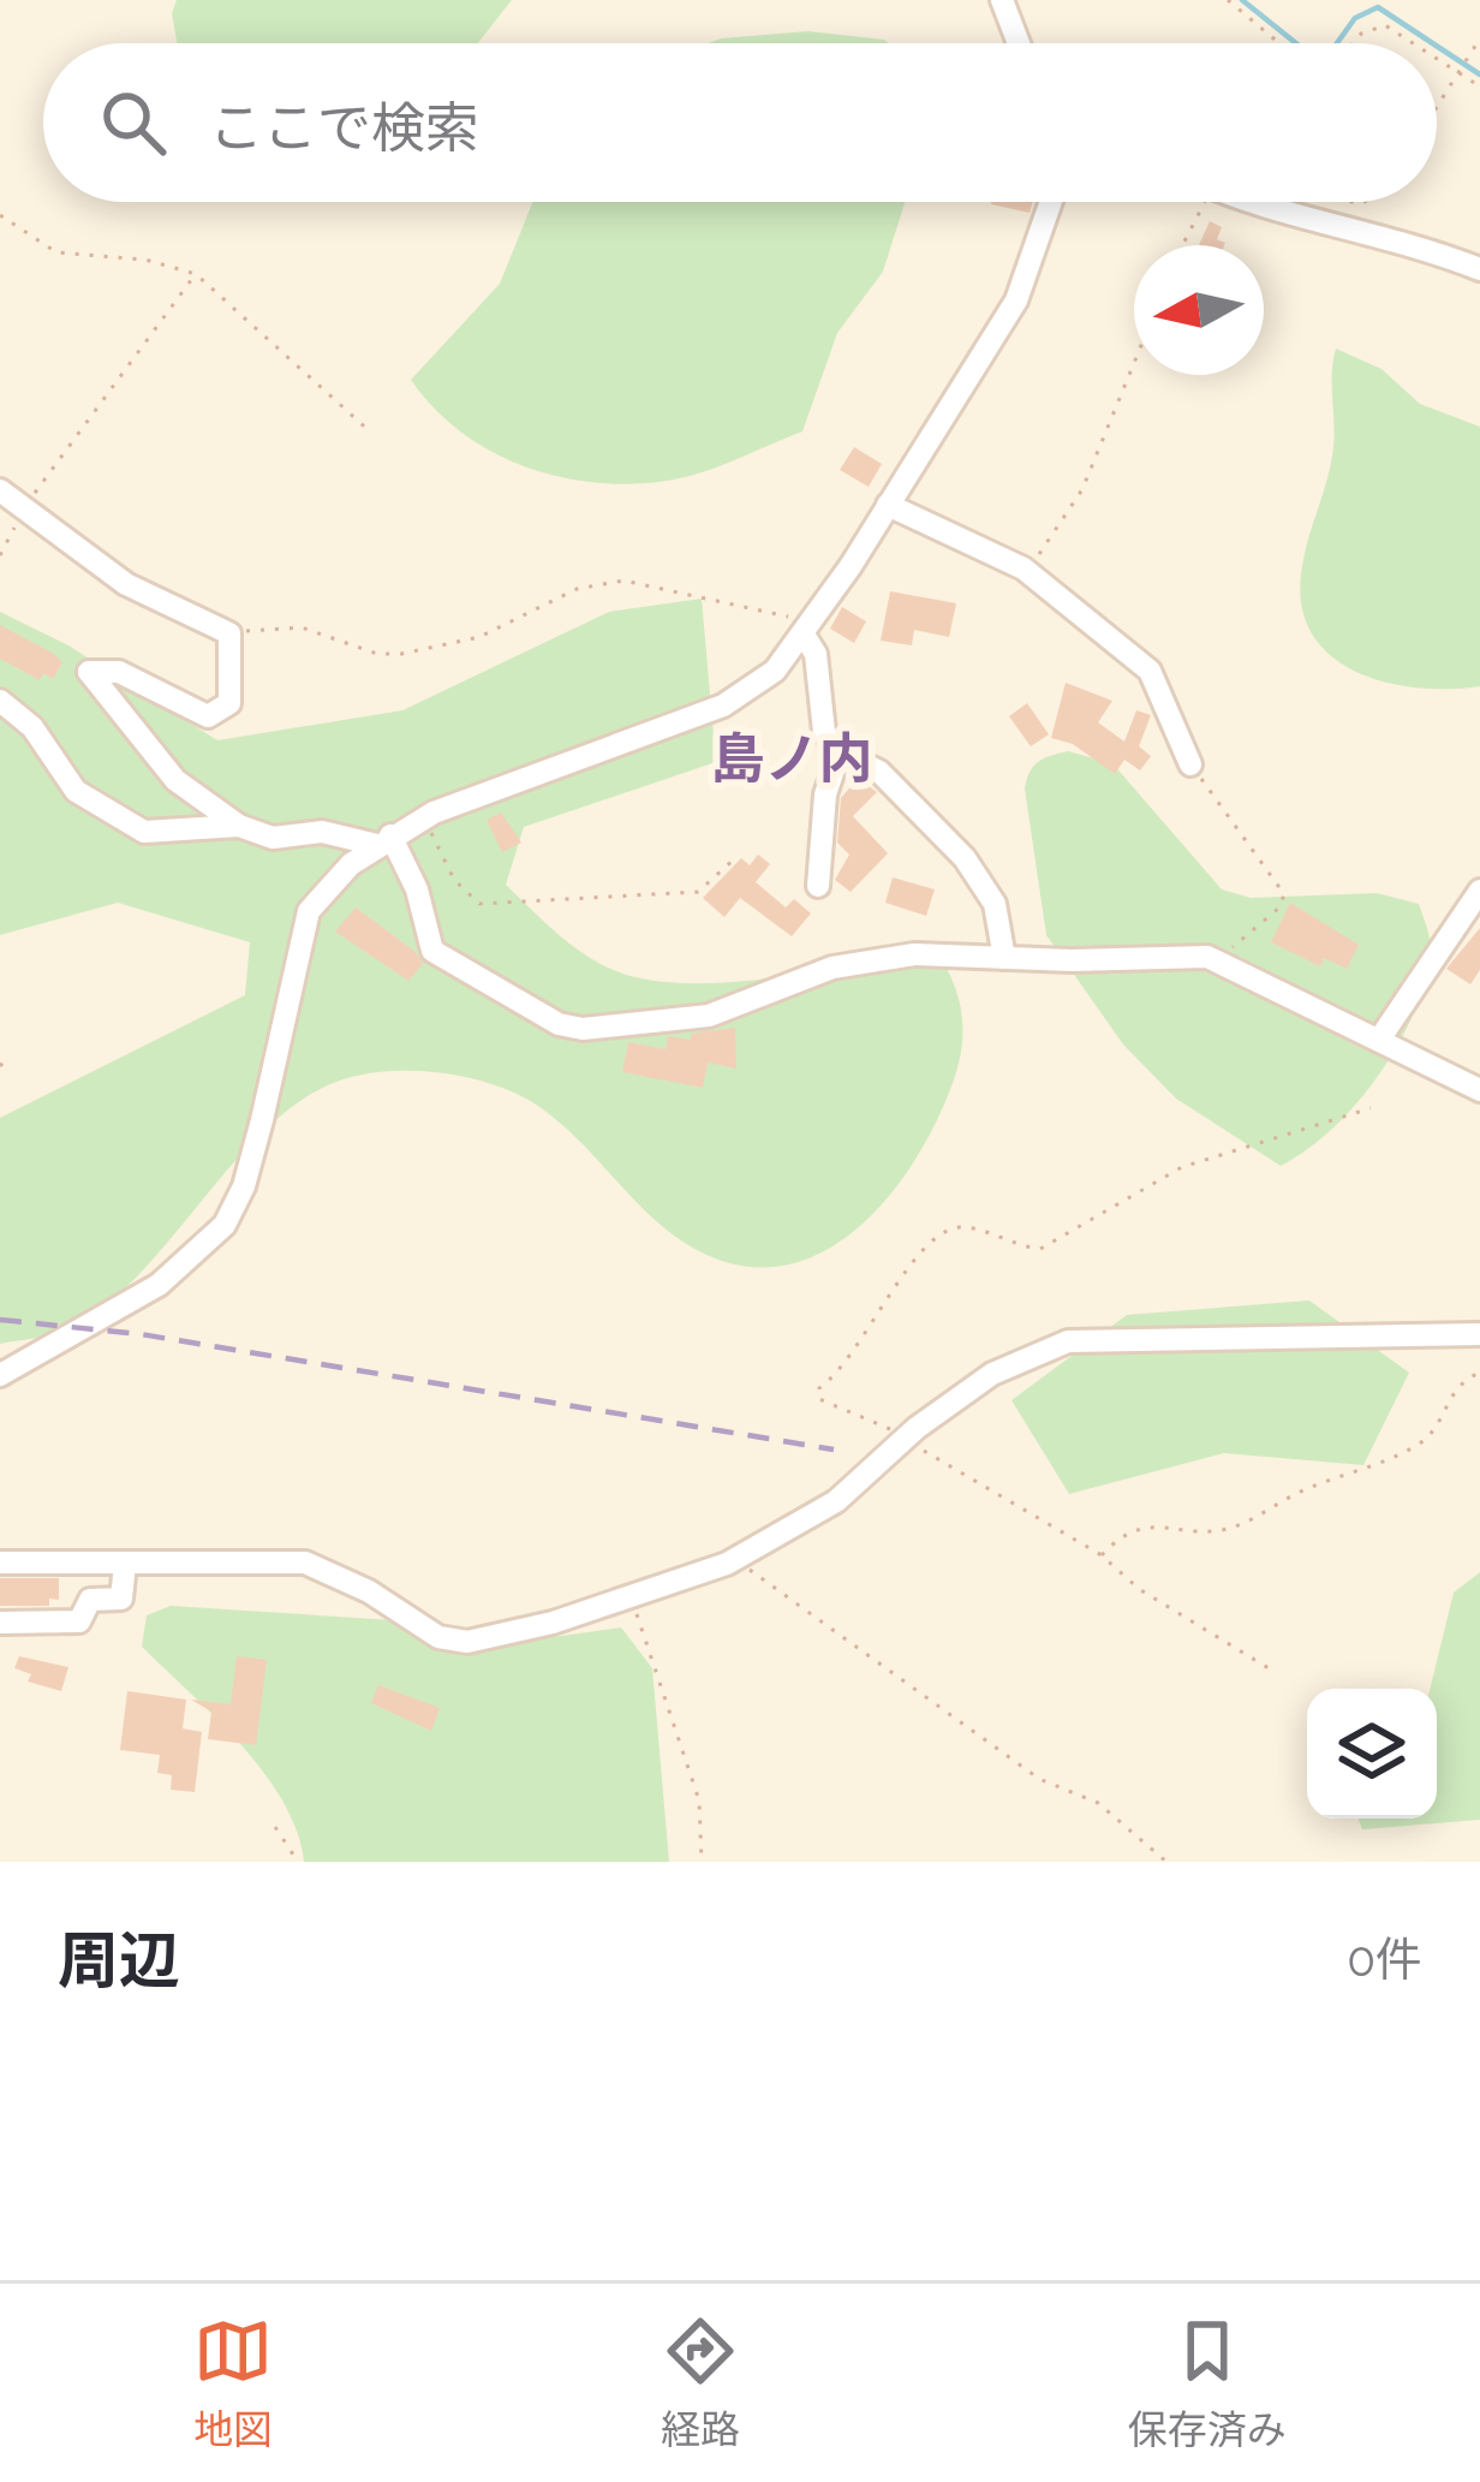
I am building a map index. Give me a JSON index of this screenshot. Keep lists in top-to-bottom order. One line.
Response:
{"districts":["島ノ内"],"north":"left","page":{"search":"ここで検索","heading":["周辺","0件"],"nav":["地図","経路","保存済み"]}}
